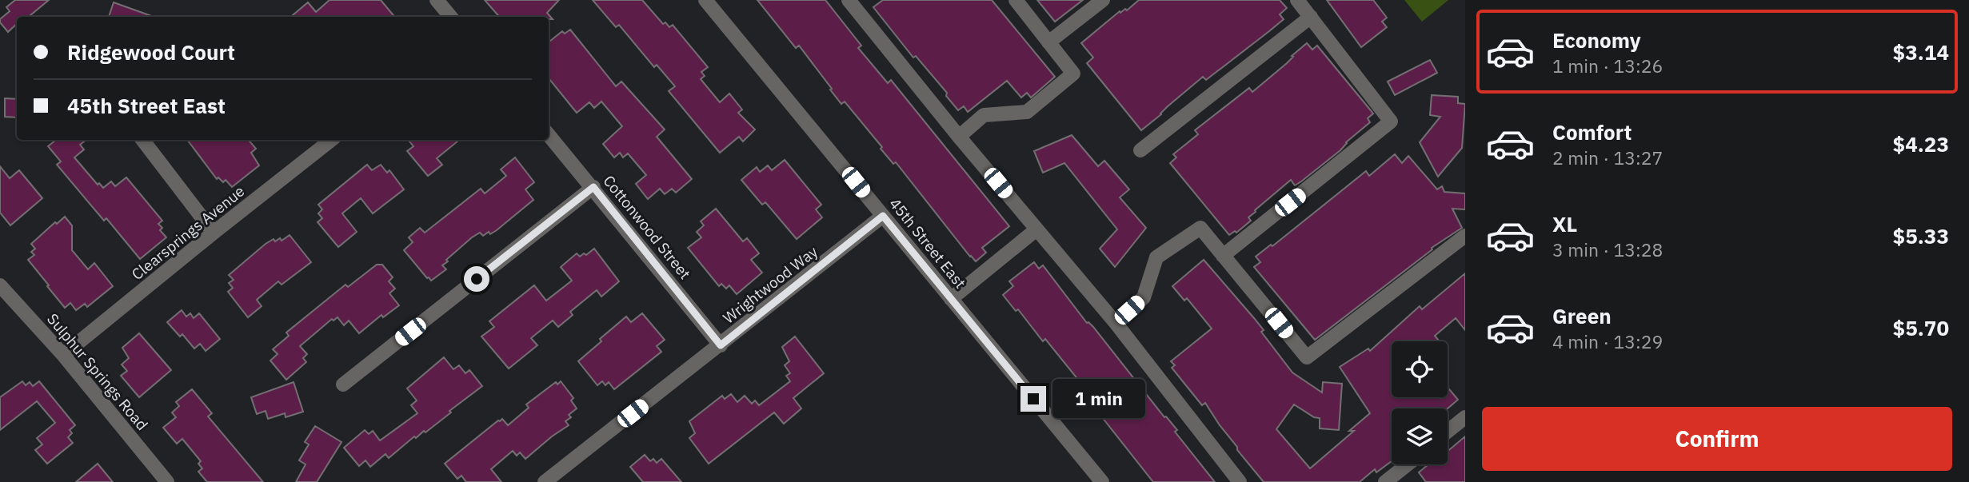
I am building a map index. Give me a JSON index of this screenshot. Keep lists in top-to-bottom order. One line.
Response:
{"streets":{"street":["Cottonwood Street","Clearsprings Avenue","45th Street East","Wrightwood Way","Sulphur Springs Road"]},"crossings":[["Cottonwood Street","Wrightwood Way"],["Clearsprings Avenue","Sulphur Springs Road"],["45th Street East","Wrightwood Way"]],"page":{"list":[{"name":"Economy","note":"1 min · 13:26","value":"$3.14"},{"name":"Comfort","note":"2 min · 13:27","value":"$4.23"},{"name":"XL","note":"3 min · 13:28","value":"$5.33"},{"name":"Green","note":"4 min · 13:29","value":"$5.70"}],"banner":["Ridgewood Court","45th Street East"],"bubble":"1 min","buttons":"Confirm"}}
